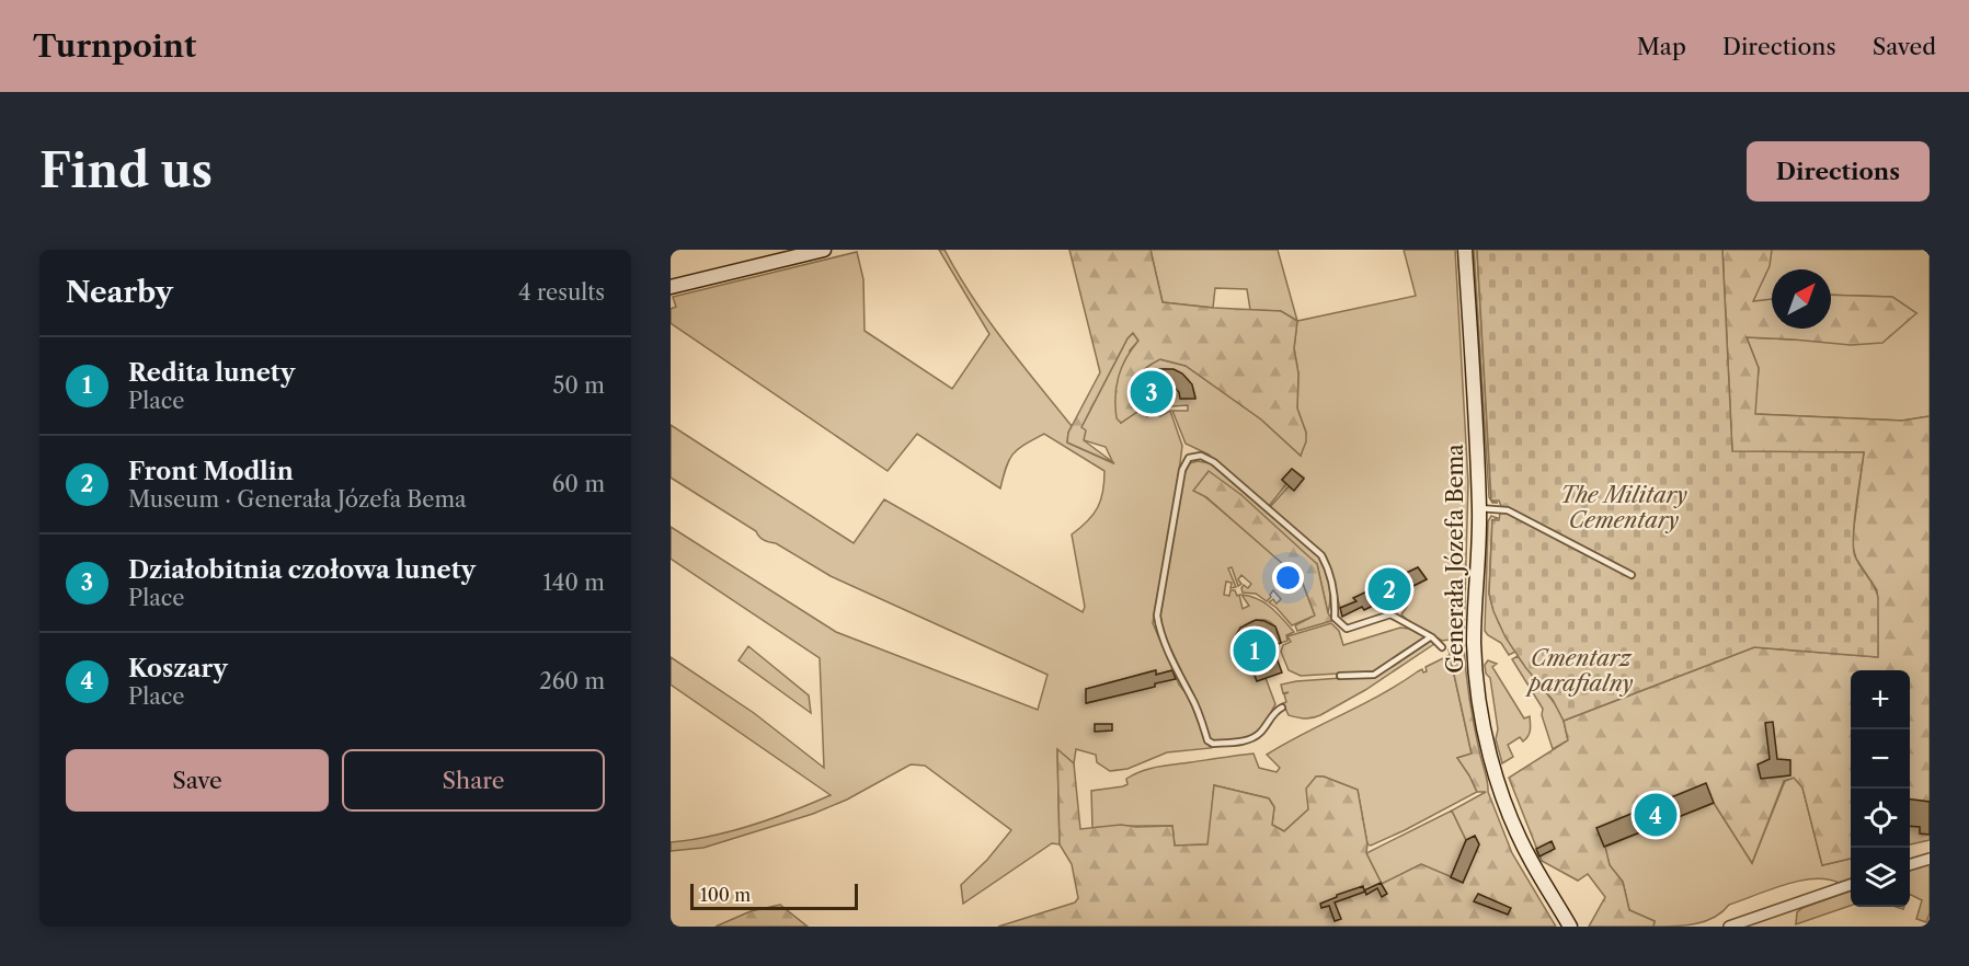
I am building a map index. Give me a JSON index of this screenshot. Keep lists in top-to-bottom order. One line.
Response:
{"streets":{"street":["Generała Józefa Bema"]},"parks":["The Military Cementary","Cmentarz parafialny"],"scale_bar":"100 m","north":"top right","page":{"header":"Turnpoint","nav":["Map","Directions","Saved"],"buttons":["Directions",["Save","Share"]],"title":"Find us","heading":["Nearby","4 results"],"list":[{"mark":"1","name":"Redita lunety","note":"Place","value":"50 m"},{"mark":"2","name":"Front Modlin","note":"Museum · Generała Józefa Bema","value":"60 m"},{"mark":"3","name":"Działobitnia czołowa lunety","note":"Place","value":"140 m"},{"mark":"4","name":"Koszary","note":"Place","value":"260 m"}],"pins":["3","2","1","4"],"map_buttons":["+","−"],"scale":"100 m"}}
